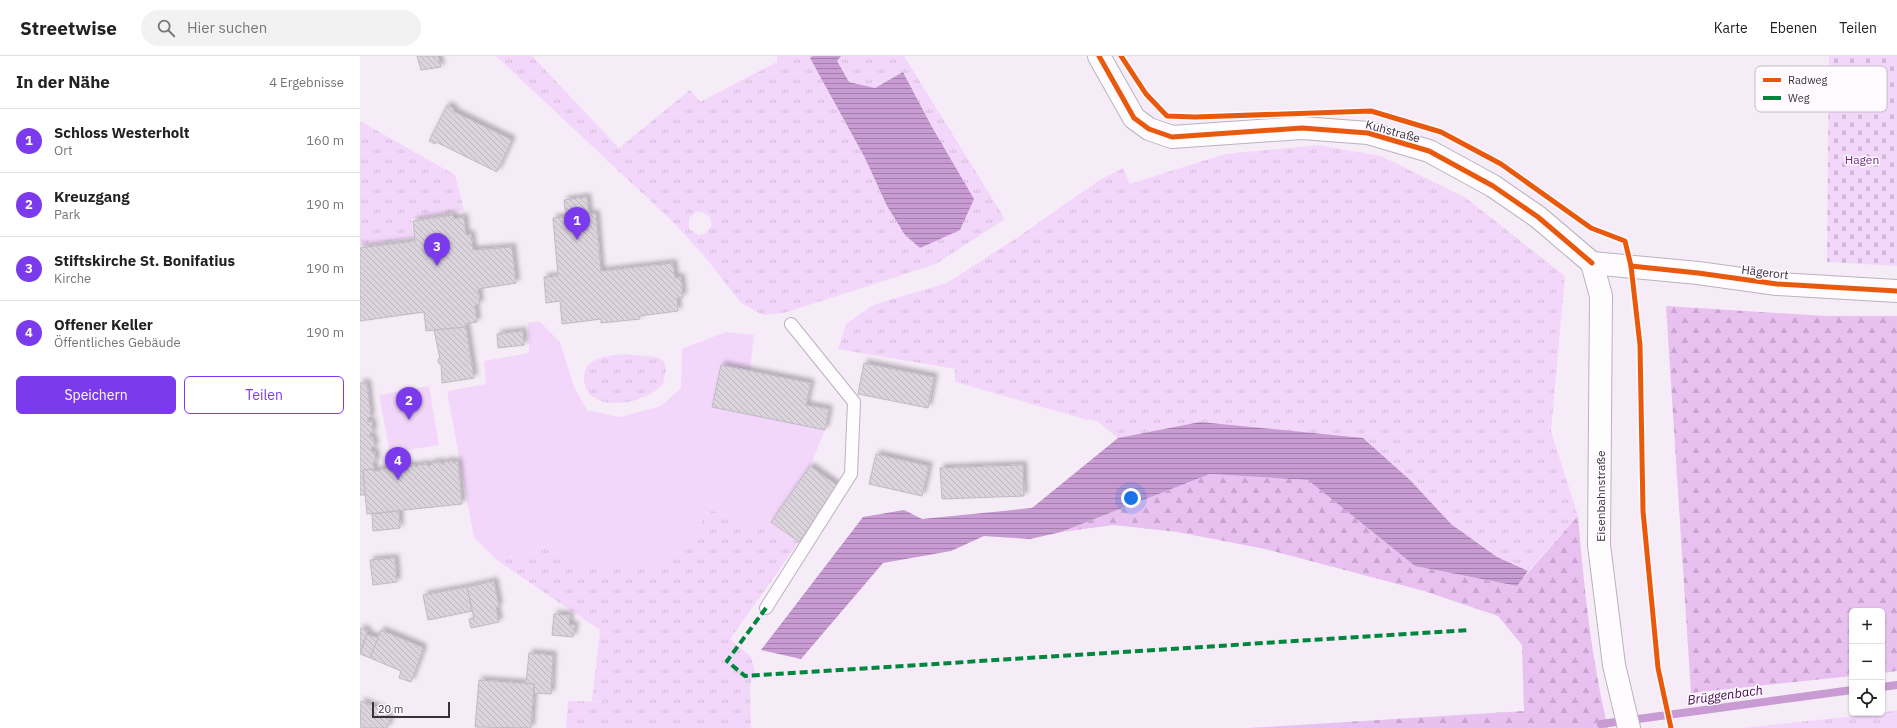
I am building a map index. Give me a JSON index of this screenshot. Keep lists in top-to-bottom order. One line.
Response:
{"streets":{"street":["Kuhstraße","Hägerort","Eisenbahnstraße"]},"crossings":[["Kuhstraße","Hägerort"],["Kuhstraße","Eisenbahnstraße"],["Hägerort","Eisenbahnstraße"]],"water":["Brüggenbach"],"parks":["Hagen"],"legend":["Radweg","Weg"],"scale_bar":"20 m","page":{"header":"Streetwise","search":"Hier suchen","nav":["Karte","Ebenen","Teilen"],"heading":["In der Nähe","4 Ergebnisse"],"list":[{"mark":"1","name":"Schloss Westerholt","note":"Ort","value":"160 m"},{"mark":"2","name":"Kreuzgang","note":"Park","value":"190 m"},{"mark":"3","name":"Stiftskirche St. Bonifatius","note":"Kirche","value":"190 m"},{"mark":"4","name":"Offener Keller","note":"Öffentliches Gebäude","value":"190 m"}],"pins":["1","3","2","4"],"buttons":["Speichern","Teilen"],"map_buttons":["+","−"],"scale":"20 m"}}
